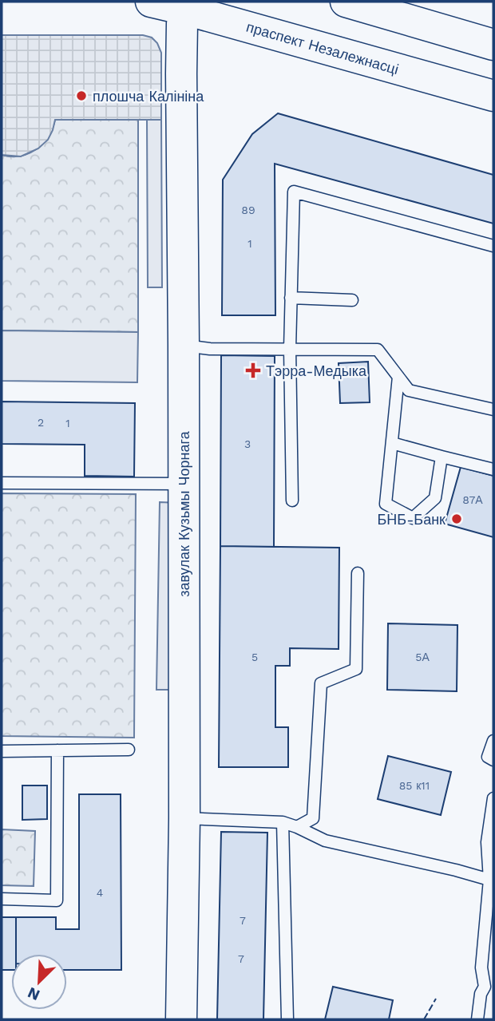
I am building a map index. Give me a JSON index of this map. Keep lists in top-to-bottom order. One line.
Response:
{"streets":{"street":["праспект Незалежнасці","завулак Кузьмы Чорнага"]},"crossings":[["праспект Незалежнасці","завулак Кузьмы Чорнага"]],"places":{"other":["плошча Калініна","БНБ-Банк"],"health":["Тэрра-Медыка"]},"house_numbers":["89","1","2","1","3","87А","5","5А","85 к11","4","7","7"],"north":"bottom left"}
